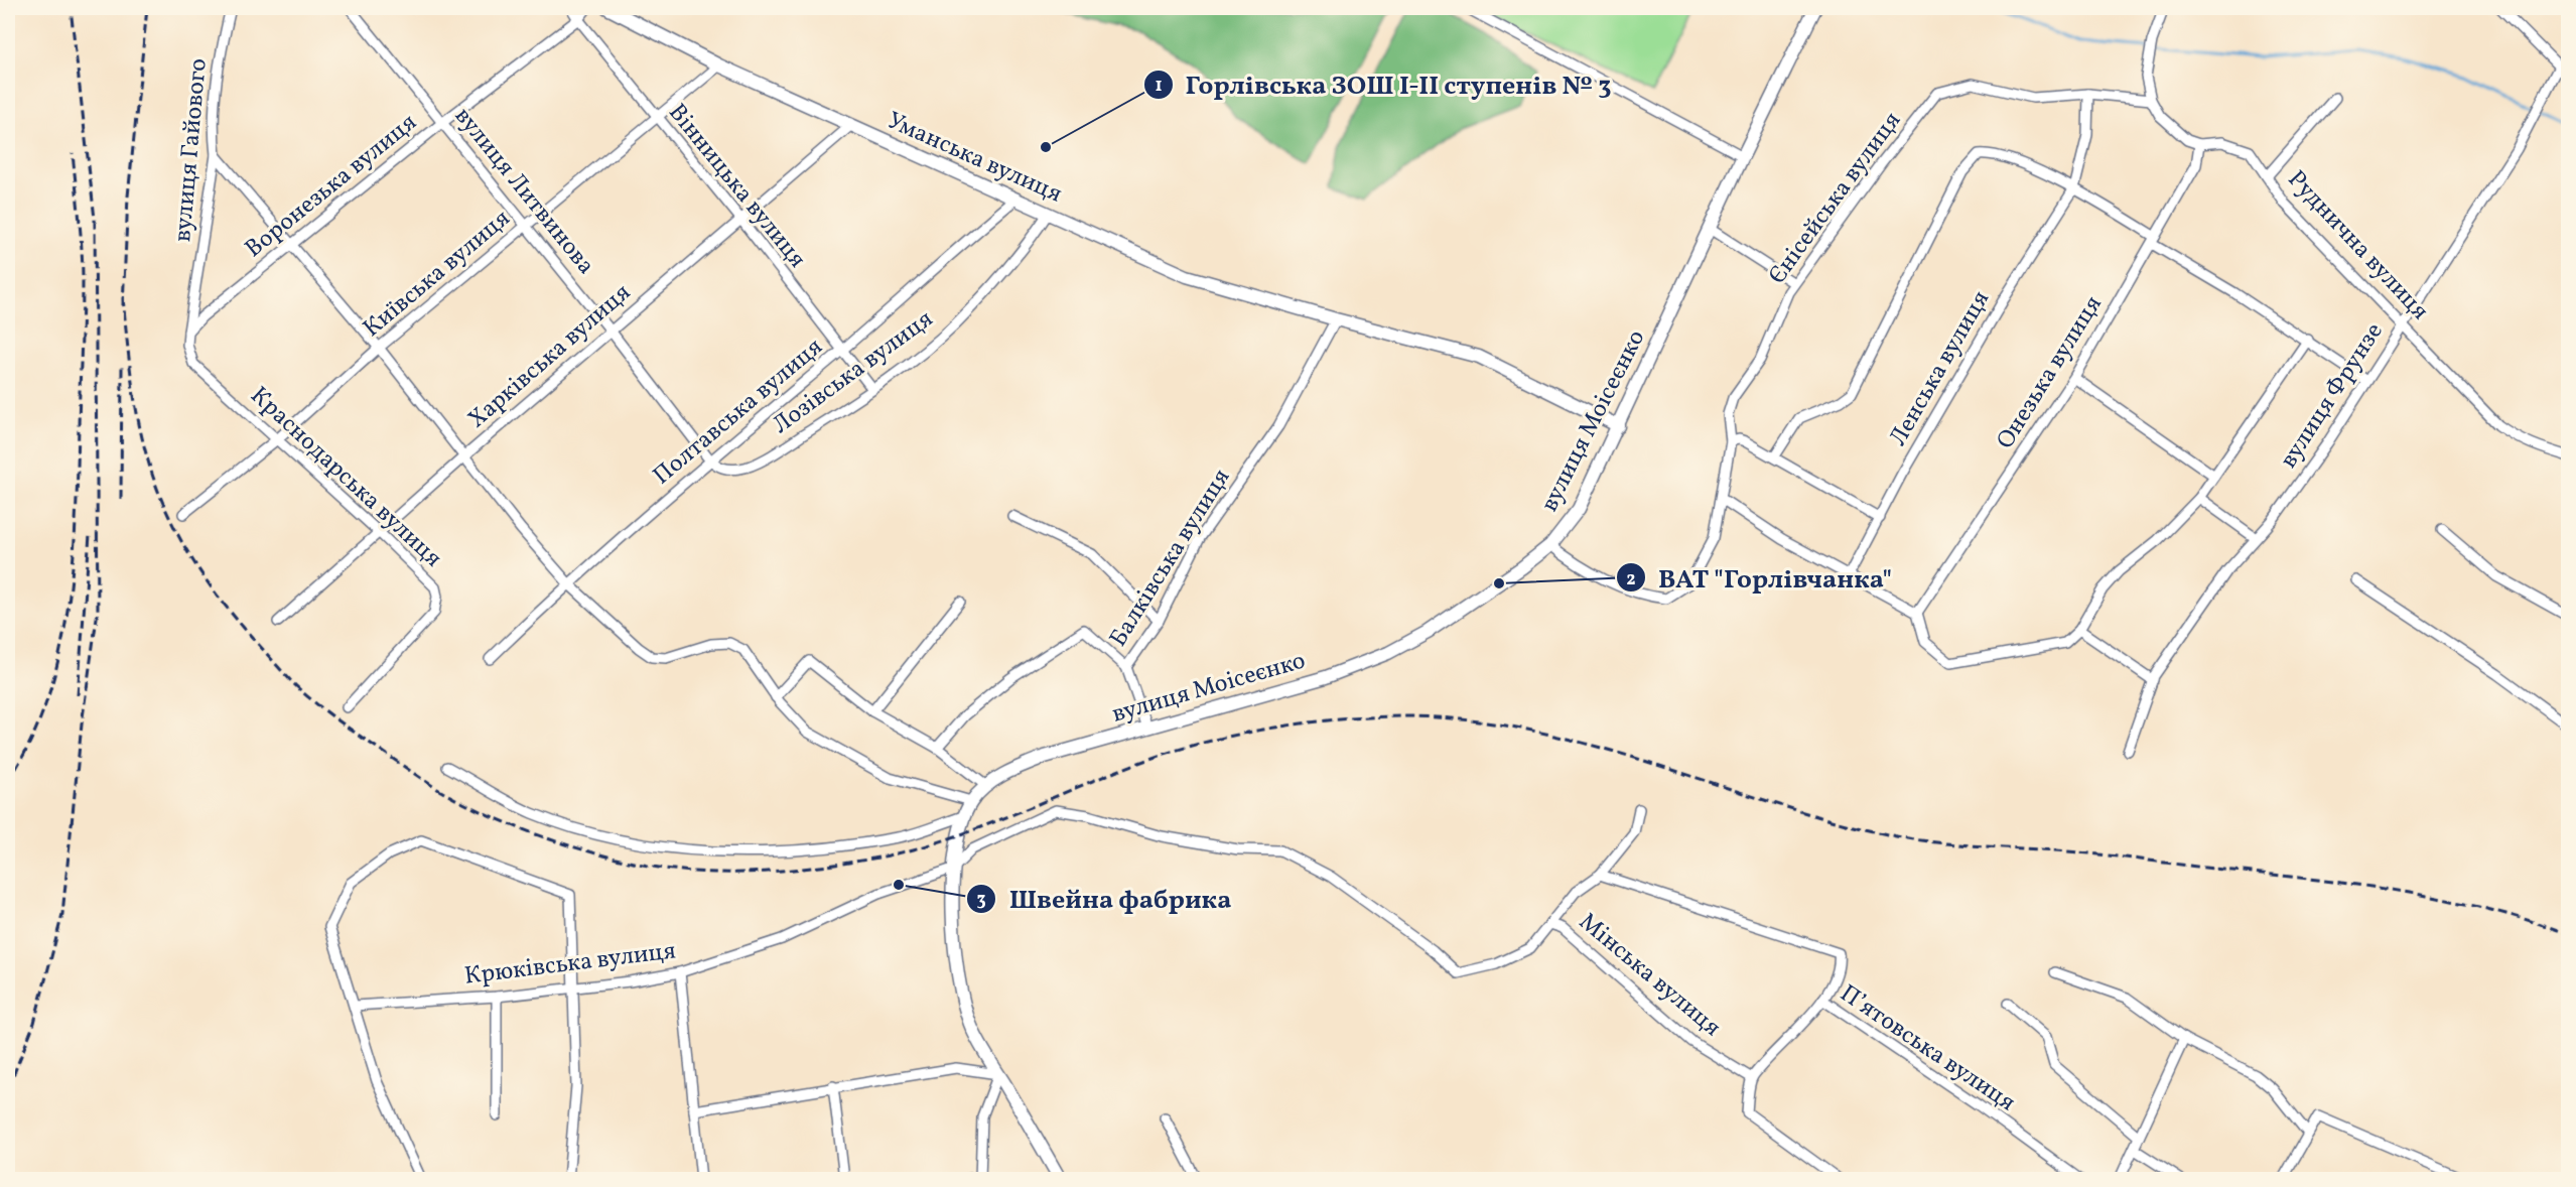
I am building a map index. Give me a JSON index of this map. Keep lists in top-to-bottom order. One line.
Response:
{"streets":{"street":["вулиця Гайового","Уманська вулиця","Воронезька вулиця","Вінницька вулиця","вулиця Литвинова","Єнісейська вулиця","Руднична вулиця","Київська вулиця","Харківська вулиця","Ленська вулиця","Лозівська вулиця","Онезька вулиця","вулиця Фрунзе","Полтавська вулиця","вулиця Моісеєнко","Краснодарська вулиця","Балківська вулиця","Крюківська вулиця","Мінська вулиця","П’ятовська вулиця"]},"crossings":[["вулиця Гайового","Воронезька вулиця"],["вулиця Гайового","Краснодарська вулиця"],["Уманська вулиця","Київська вулиця"],["Уманська вулиця","Харківська вулиця"],["Уманська вулиця","Лозівська вулиця"],["Уманська вулиця","Полтавська вулиця"],["Уманська вулиця","вулиця Моісеєнко"],["Уманська вулиця","Балківська вулиця"],["Воронезька вулиця","Вінницька вулиця"],["Воронезька вулиця","вулиця Литвинова"],["Воронезька вулиця","Краснодарська вулиця"],["Вінницька вулиця","Київська вулиця"],["Вінницька вулиця","Харківська вулиця"],["Вінницька вулиця","Лозівська вулиця"],["Вінницька вулиця","Полтавська вулиця"],["вулиця Литвинова","Київська вулиця"],["вулиця Литвинова","Харківська вулиця"],["вулиця Литвинова","Лозівська вулиця"],["вулиця Литвинова","Полтавська вулиця"],["Єнісейська вулиця","Ленська вулиця"],["Єнісейська вулиця","вулиця Моісеєнко"],["Руднична вулиця","Онезька вулиця"],["Руднична вулиця","вулиця Фрунзе"],["Київська вулиця","Краснодарська вулиця"],["Харківська вулиця","Краснодарська вулиця"],["Лозівська вулиця","Полтавська вулиця"],["вулиця Моісеєнко","Крюківська вулиця"]],"places":["Горлівська ЗОШ І-ІІ ступенів № 3","ВАТ \"Горлівчанка\"","Швейна фабрика"]}
